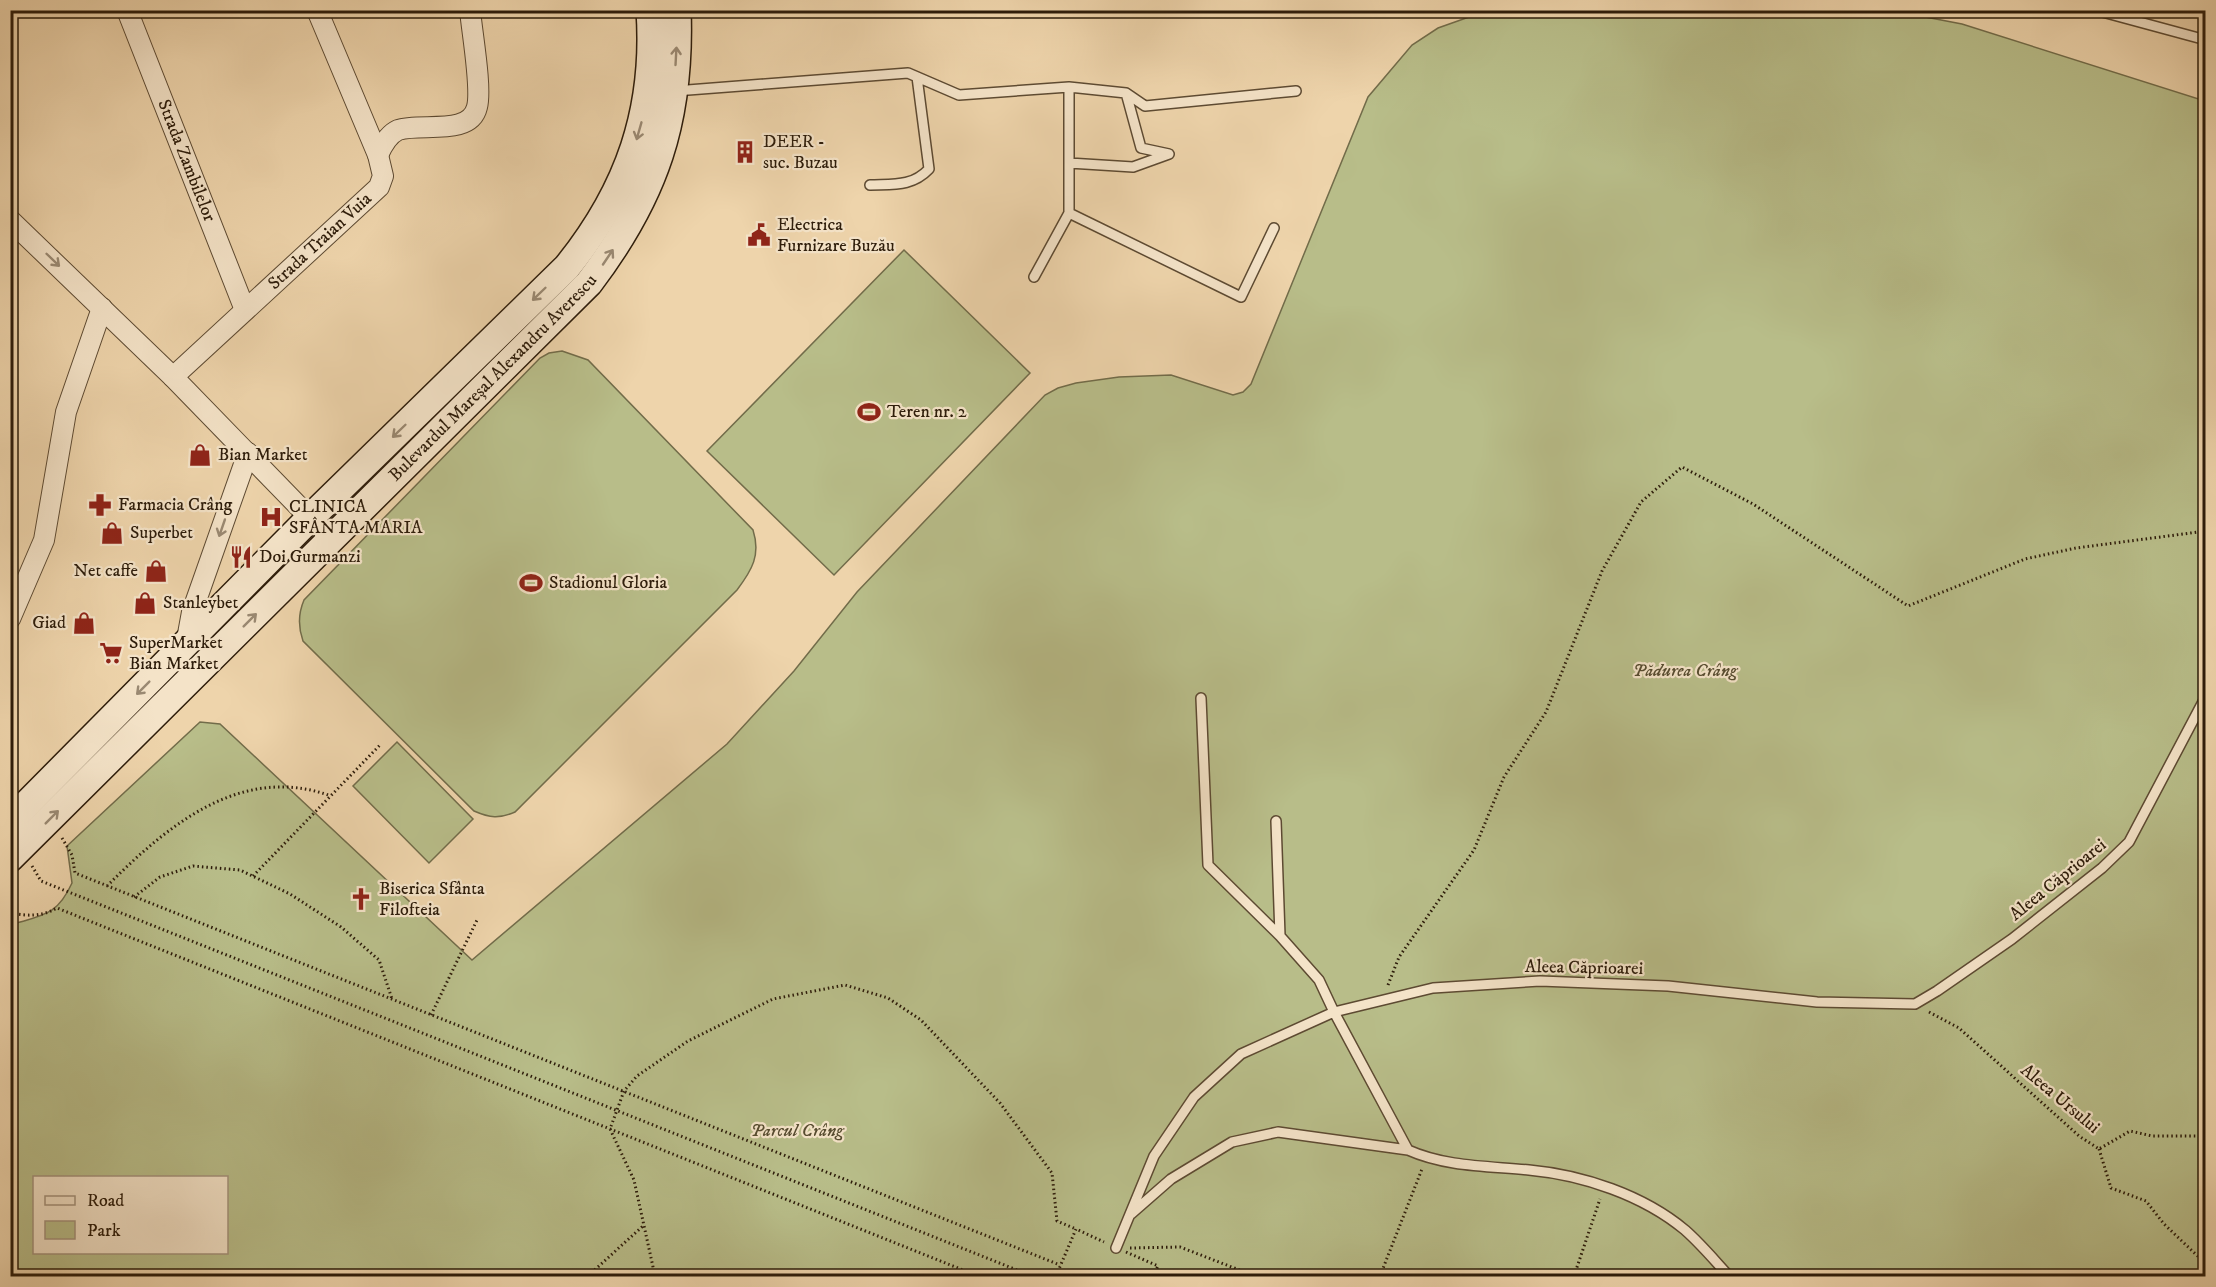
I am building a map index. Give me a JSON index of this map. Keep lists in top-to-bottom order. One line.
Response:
{"streets":{"main road":["Bulevardul Mareșal Alexandru Averescu"],"street":["Strada Zambilelor","Strada Traian Vuia"],"lane":["Aleea Căprioarei"],"path":["Aleea Ursului"]},"crossings":[["Strada Zambilelor","Strada Traian Vuia"],["Aleea Căprioarei","Aleea Ursului"]],"parks":["Pădurea Crâng","Parcul Crâng"],"places":{"building":["DEER - suc. Buzau"],"public building":["Electrica Furnizare Buzău"],"sports":["Teren nr. 2","Stadionul Gloria"],"shop":["Bian Market","Superbet","Net caffe","Stanleybet","Giad"],"pharmacy":["Farmacia Crâng"],"hospital":["CLINICA SFÂNTA MARIA"],"restaurant":["Doi Gurmanzi"],"supermarket":["SuperMarket Bian Market"],"church":["Biserica Sfânta Filofteia"]},"legend":["Road","Park"]}
